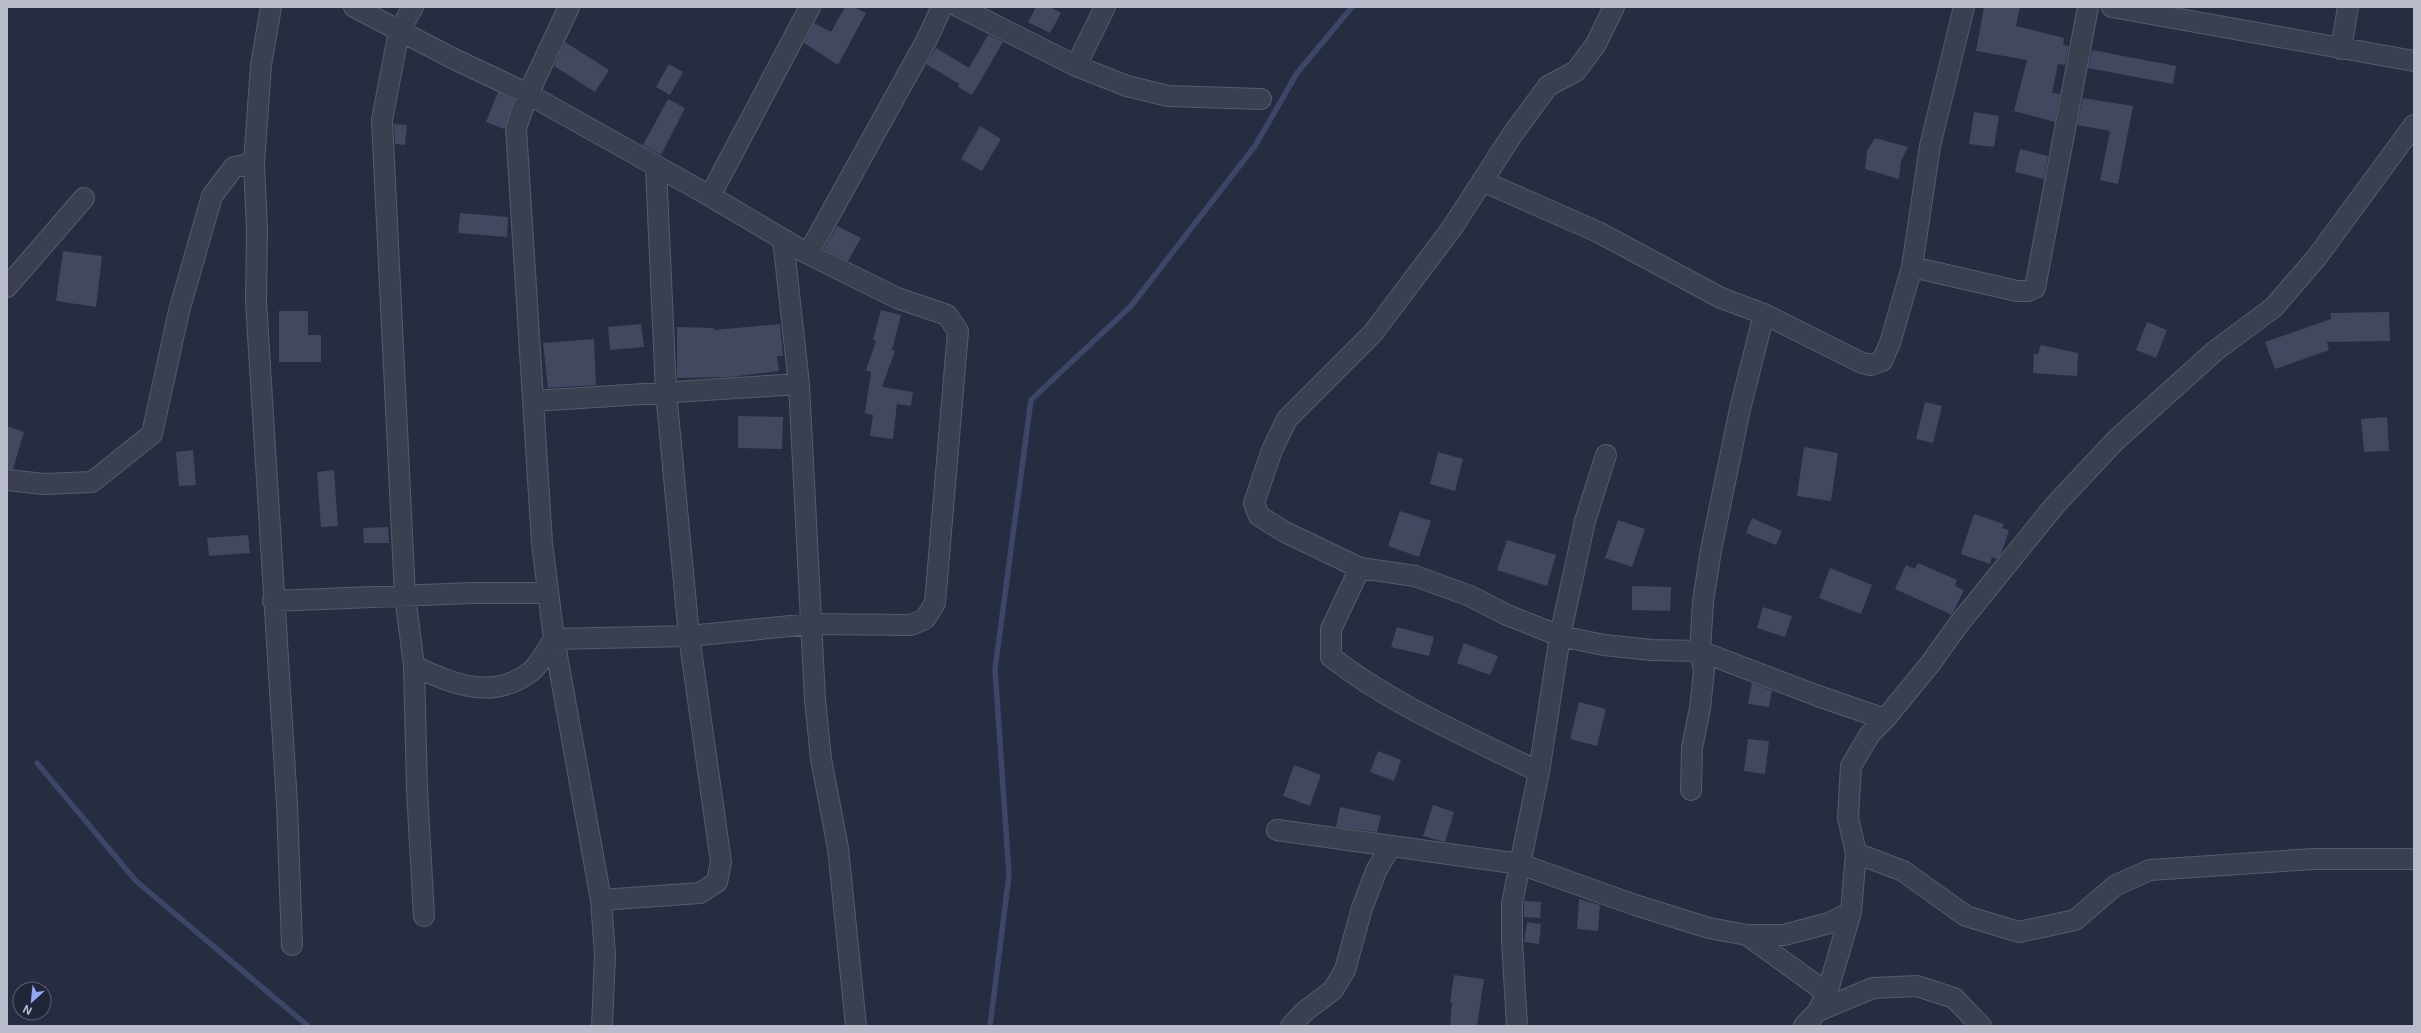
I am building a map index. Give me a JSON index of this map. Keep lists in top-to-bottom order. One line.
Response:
{"north":"bottom left"}
